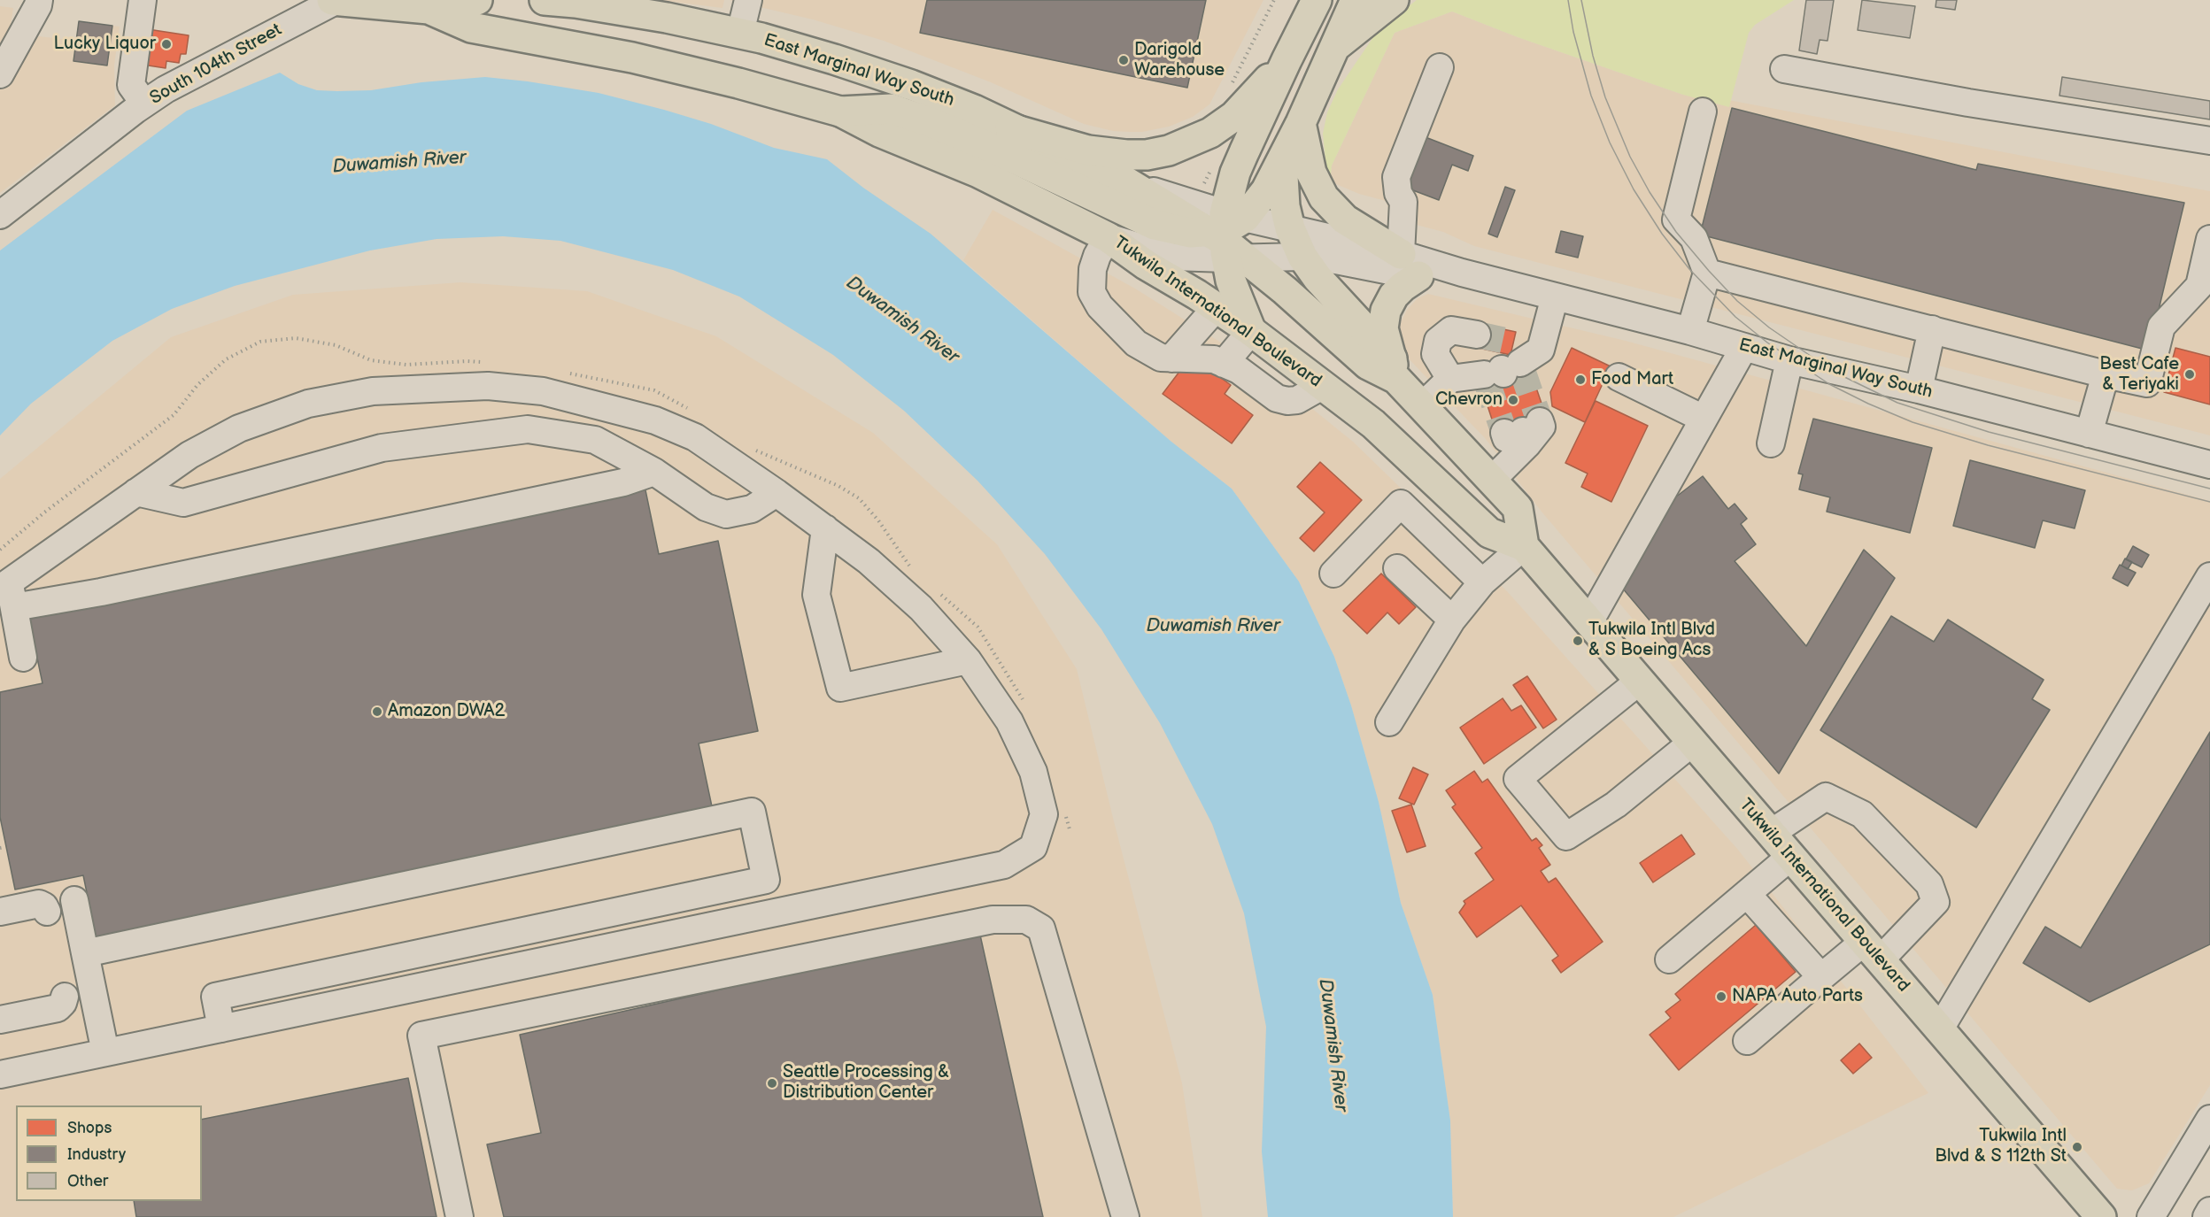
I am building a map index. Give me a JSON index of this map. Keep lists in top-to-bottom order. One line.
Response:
{"streets":{"main road":["East Marginal Way South","Tukwila International Boulevard"],"street":["South 104th Street"]},"water":["Duwamish River"],"places":["Lucky Liquor","Darigold Warehouse","Best Cafe & Teriyaki","Food Mart","Chevron","Tukwila Intl Blvd & S Boeing Acs","Amazon DWA2","NAPA Auto Parts","Seattle Processing & Distribution Center","Tukwila Intl Blvd & S 112th St"],"legend":["Shops","Industry","Other"]}
